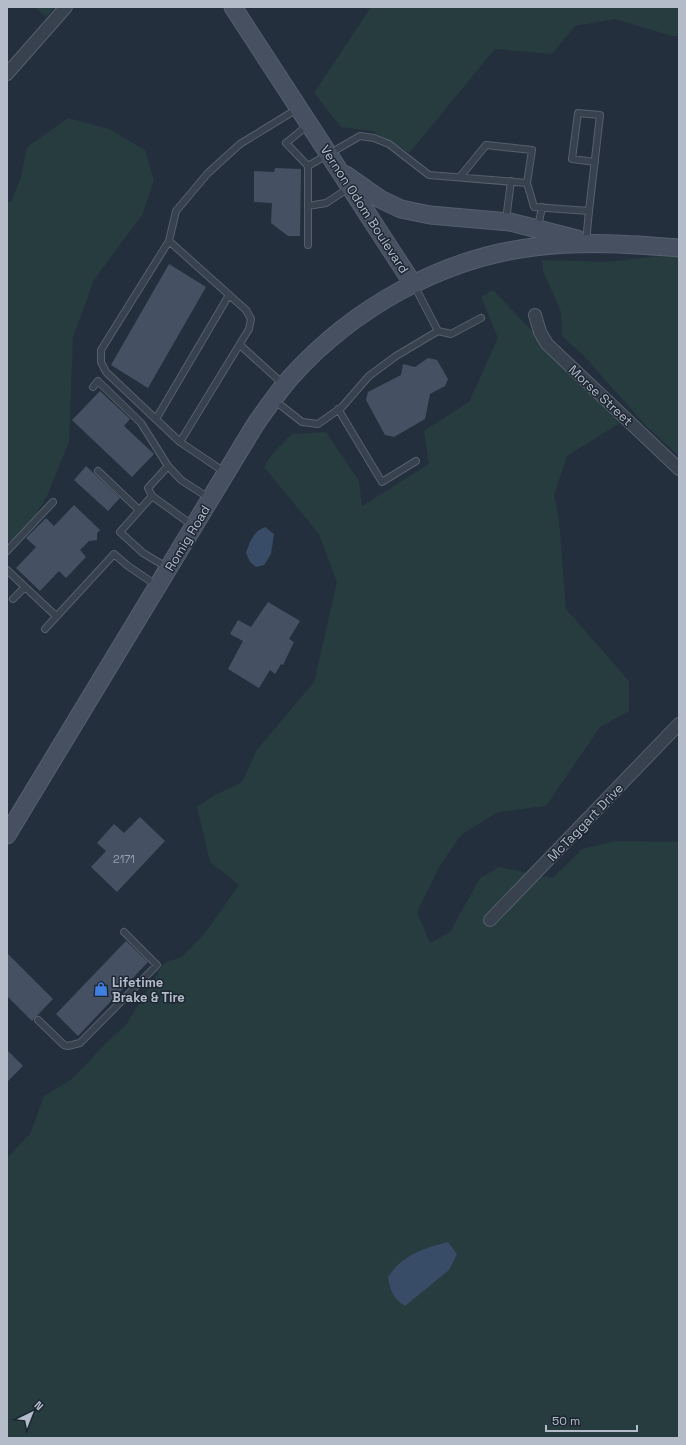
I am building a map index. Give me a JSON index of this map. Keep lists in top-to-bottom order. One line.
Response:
{"streets":{"main road":["Vernon Odom Boulevard","Romig Road"],"street":["Morse Street","McTaggart Drive"]},"crossings":[["Vernon Odom Boulevard","Romig Road"]],"places":{"shop":["Lifetime Brake & Tire"]},"house_numbers":["2171"],"scale_bar":"50 m","north":"top right"}
